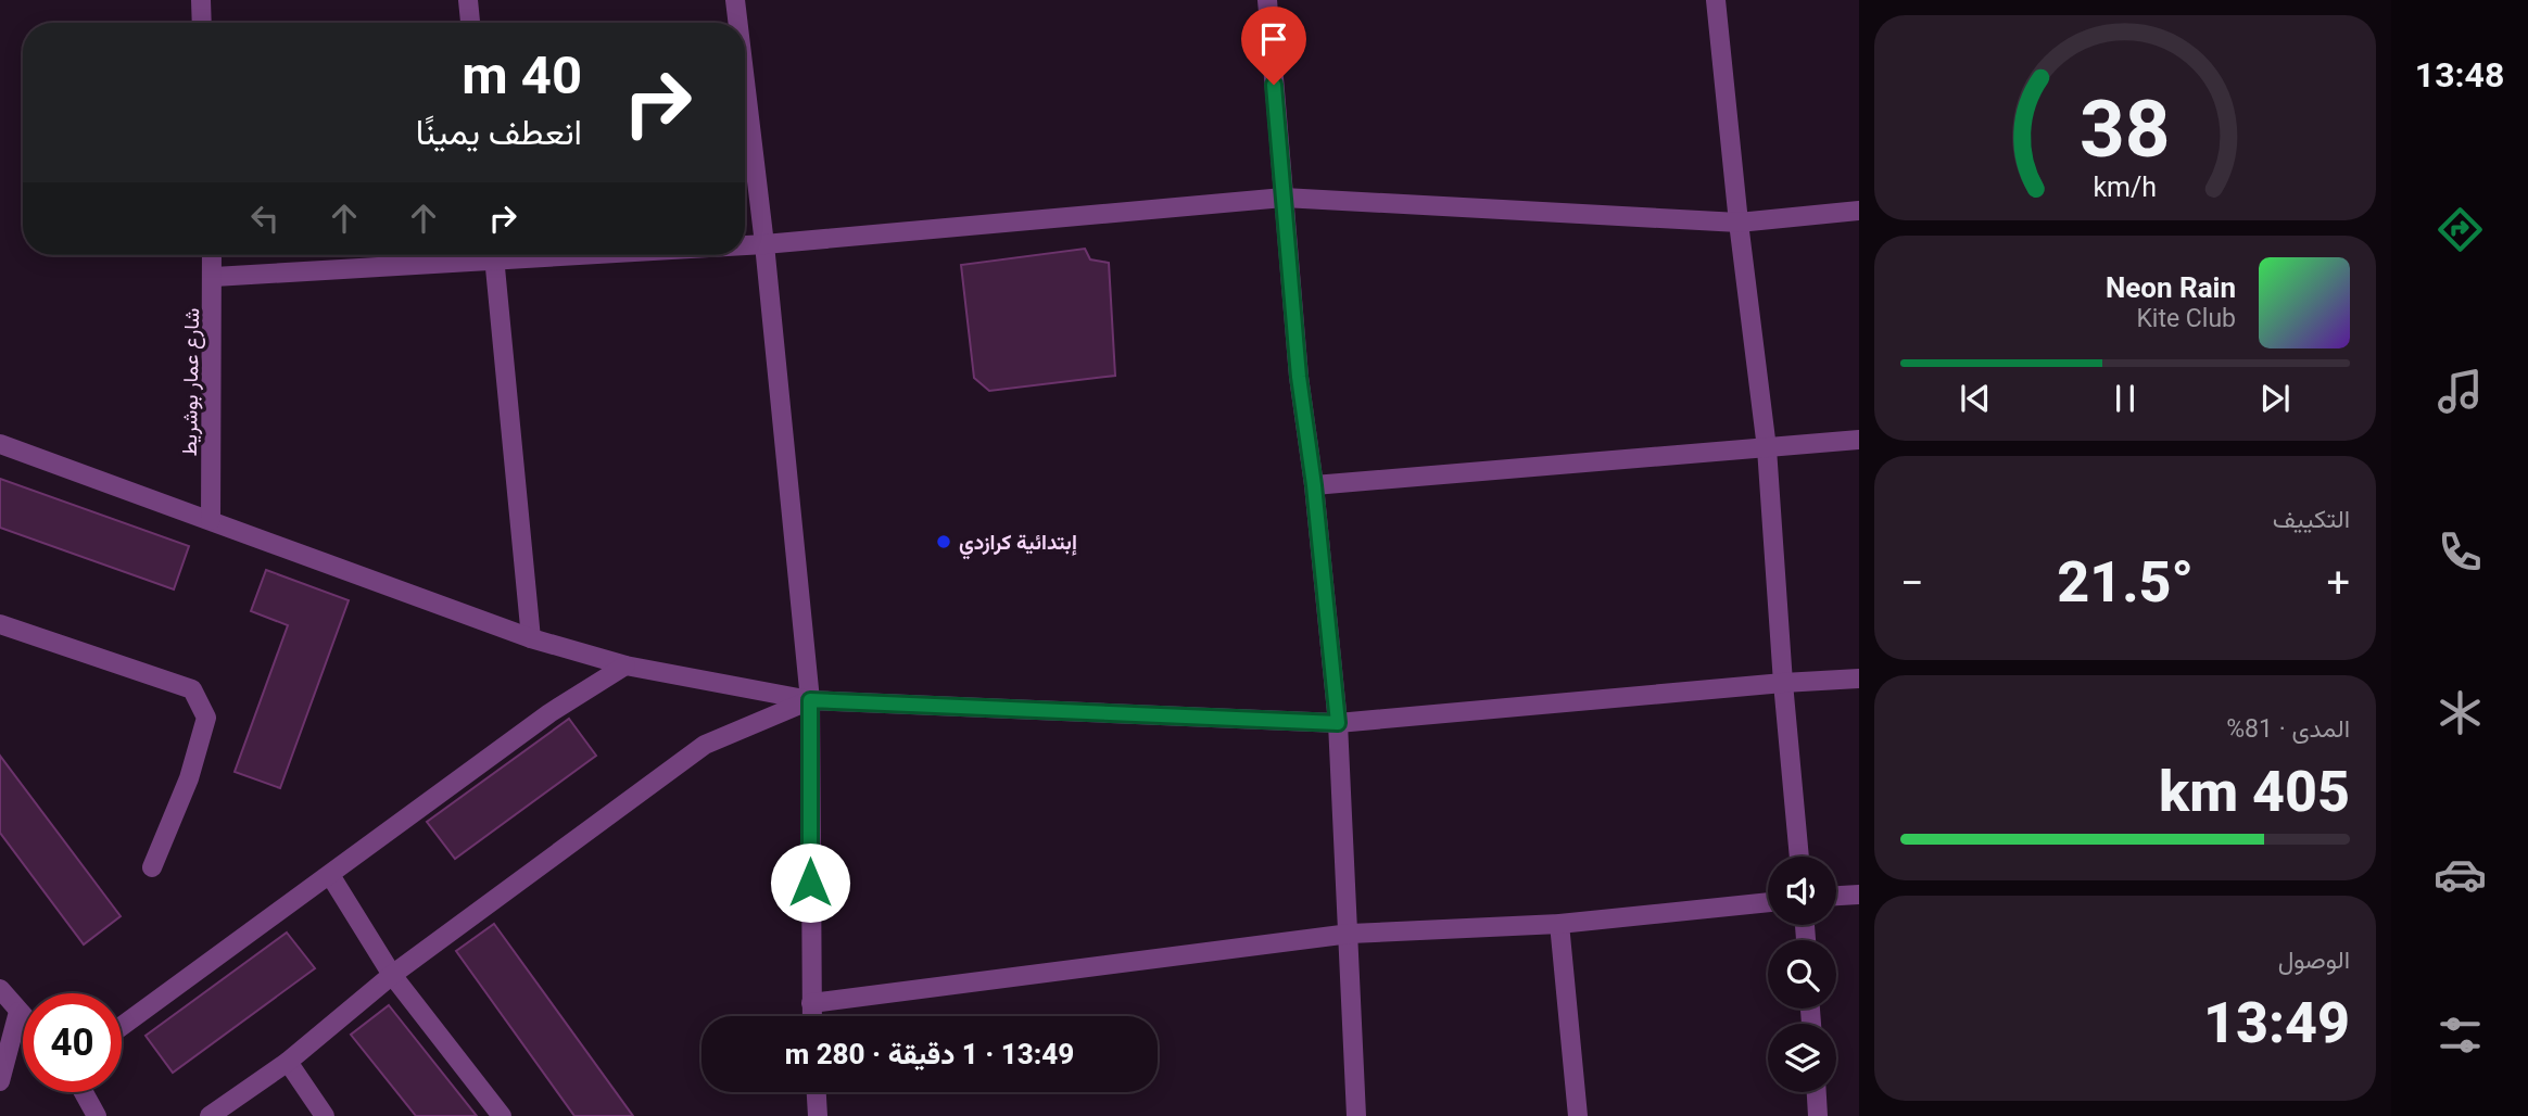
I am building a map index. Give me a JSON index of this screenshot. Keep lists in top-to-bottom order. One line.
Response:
{"streets":{"street":["شارع عمار بوشريط"]},"places":["إبتدائية كرازدي"],"page":{"tabs":"13:48","turn":["40 m","انعطف يمينًا"],"song":["Neon Rain","Kite Club"],"tile":["التكييف",["المدى · 81%","405 km"],["الوصول","13:49"]],"heat":["−","21.5°","+"],"limit":"40","trip":"13:49 · 1 دقيقة · 280 m","gauge":["38","km/h"]}}
